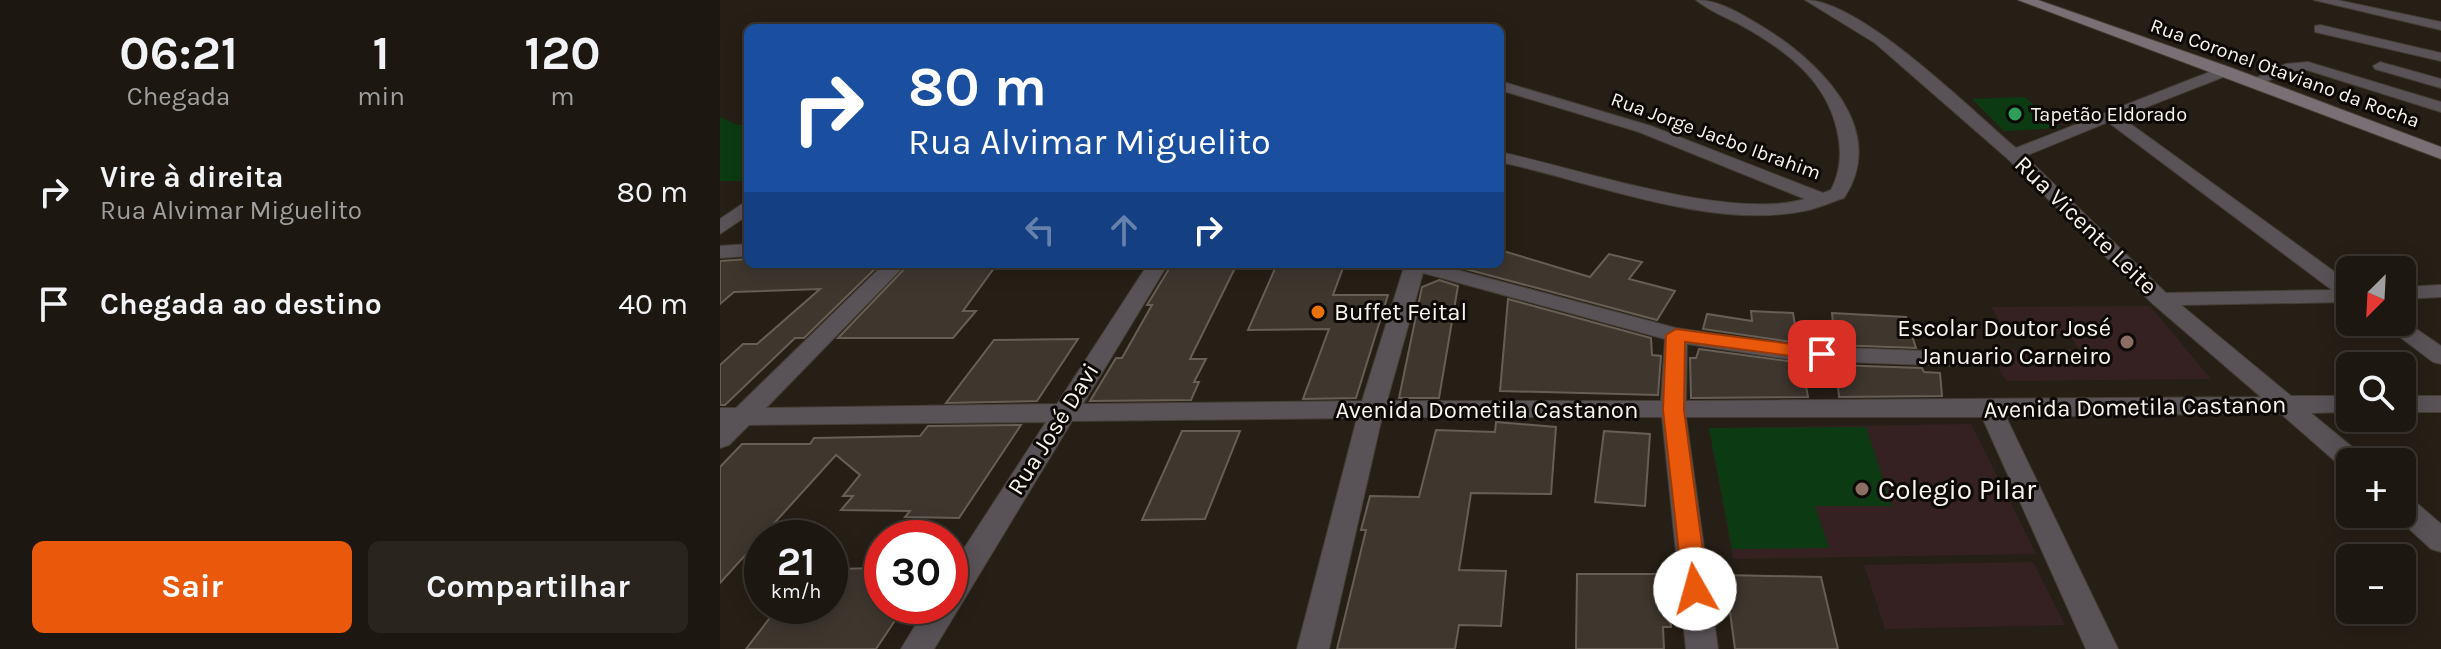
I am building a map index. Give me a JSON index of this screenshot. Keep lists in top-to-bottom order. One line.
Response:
{"streets":{"street":["Rua Coronel Otaviano da Rocha","Rua Jorge Jacbo Ibrahim","Rua Vicente Leite","Avenida Dometila Castanon","Rua José Davi"]},"crossings":[["Rua Vicente Leite","Avenida Dometila Castanon"],["Avenida Dometila Castanon","Rua José Davi"]],"places":["Tapetão Eldorado","Buffet Feital","Escolar Doutor José Januario Carneiro","Colegio Pilar"],"north":"bottom left","page":{"eta":["06:21","Chegada","1","min","120","m"],"turn":["80 m","Rua Alvimar Miguelito"],"list":[{"name":"Vire à direita","note":"Rua Alvimar Miguelito","value":"80 m"},{"name":"Chegada ao destino","value":"40 m"}],"map_buttons":["+","−"],"speed":"21 km/h","limit":"30","buttons":["Sair","Compartilhar"]}}
